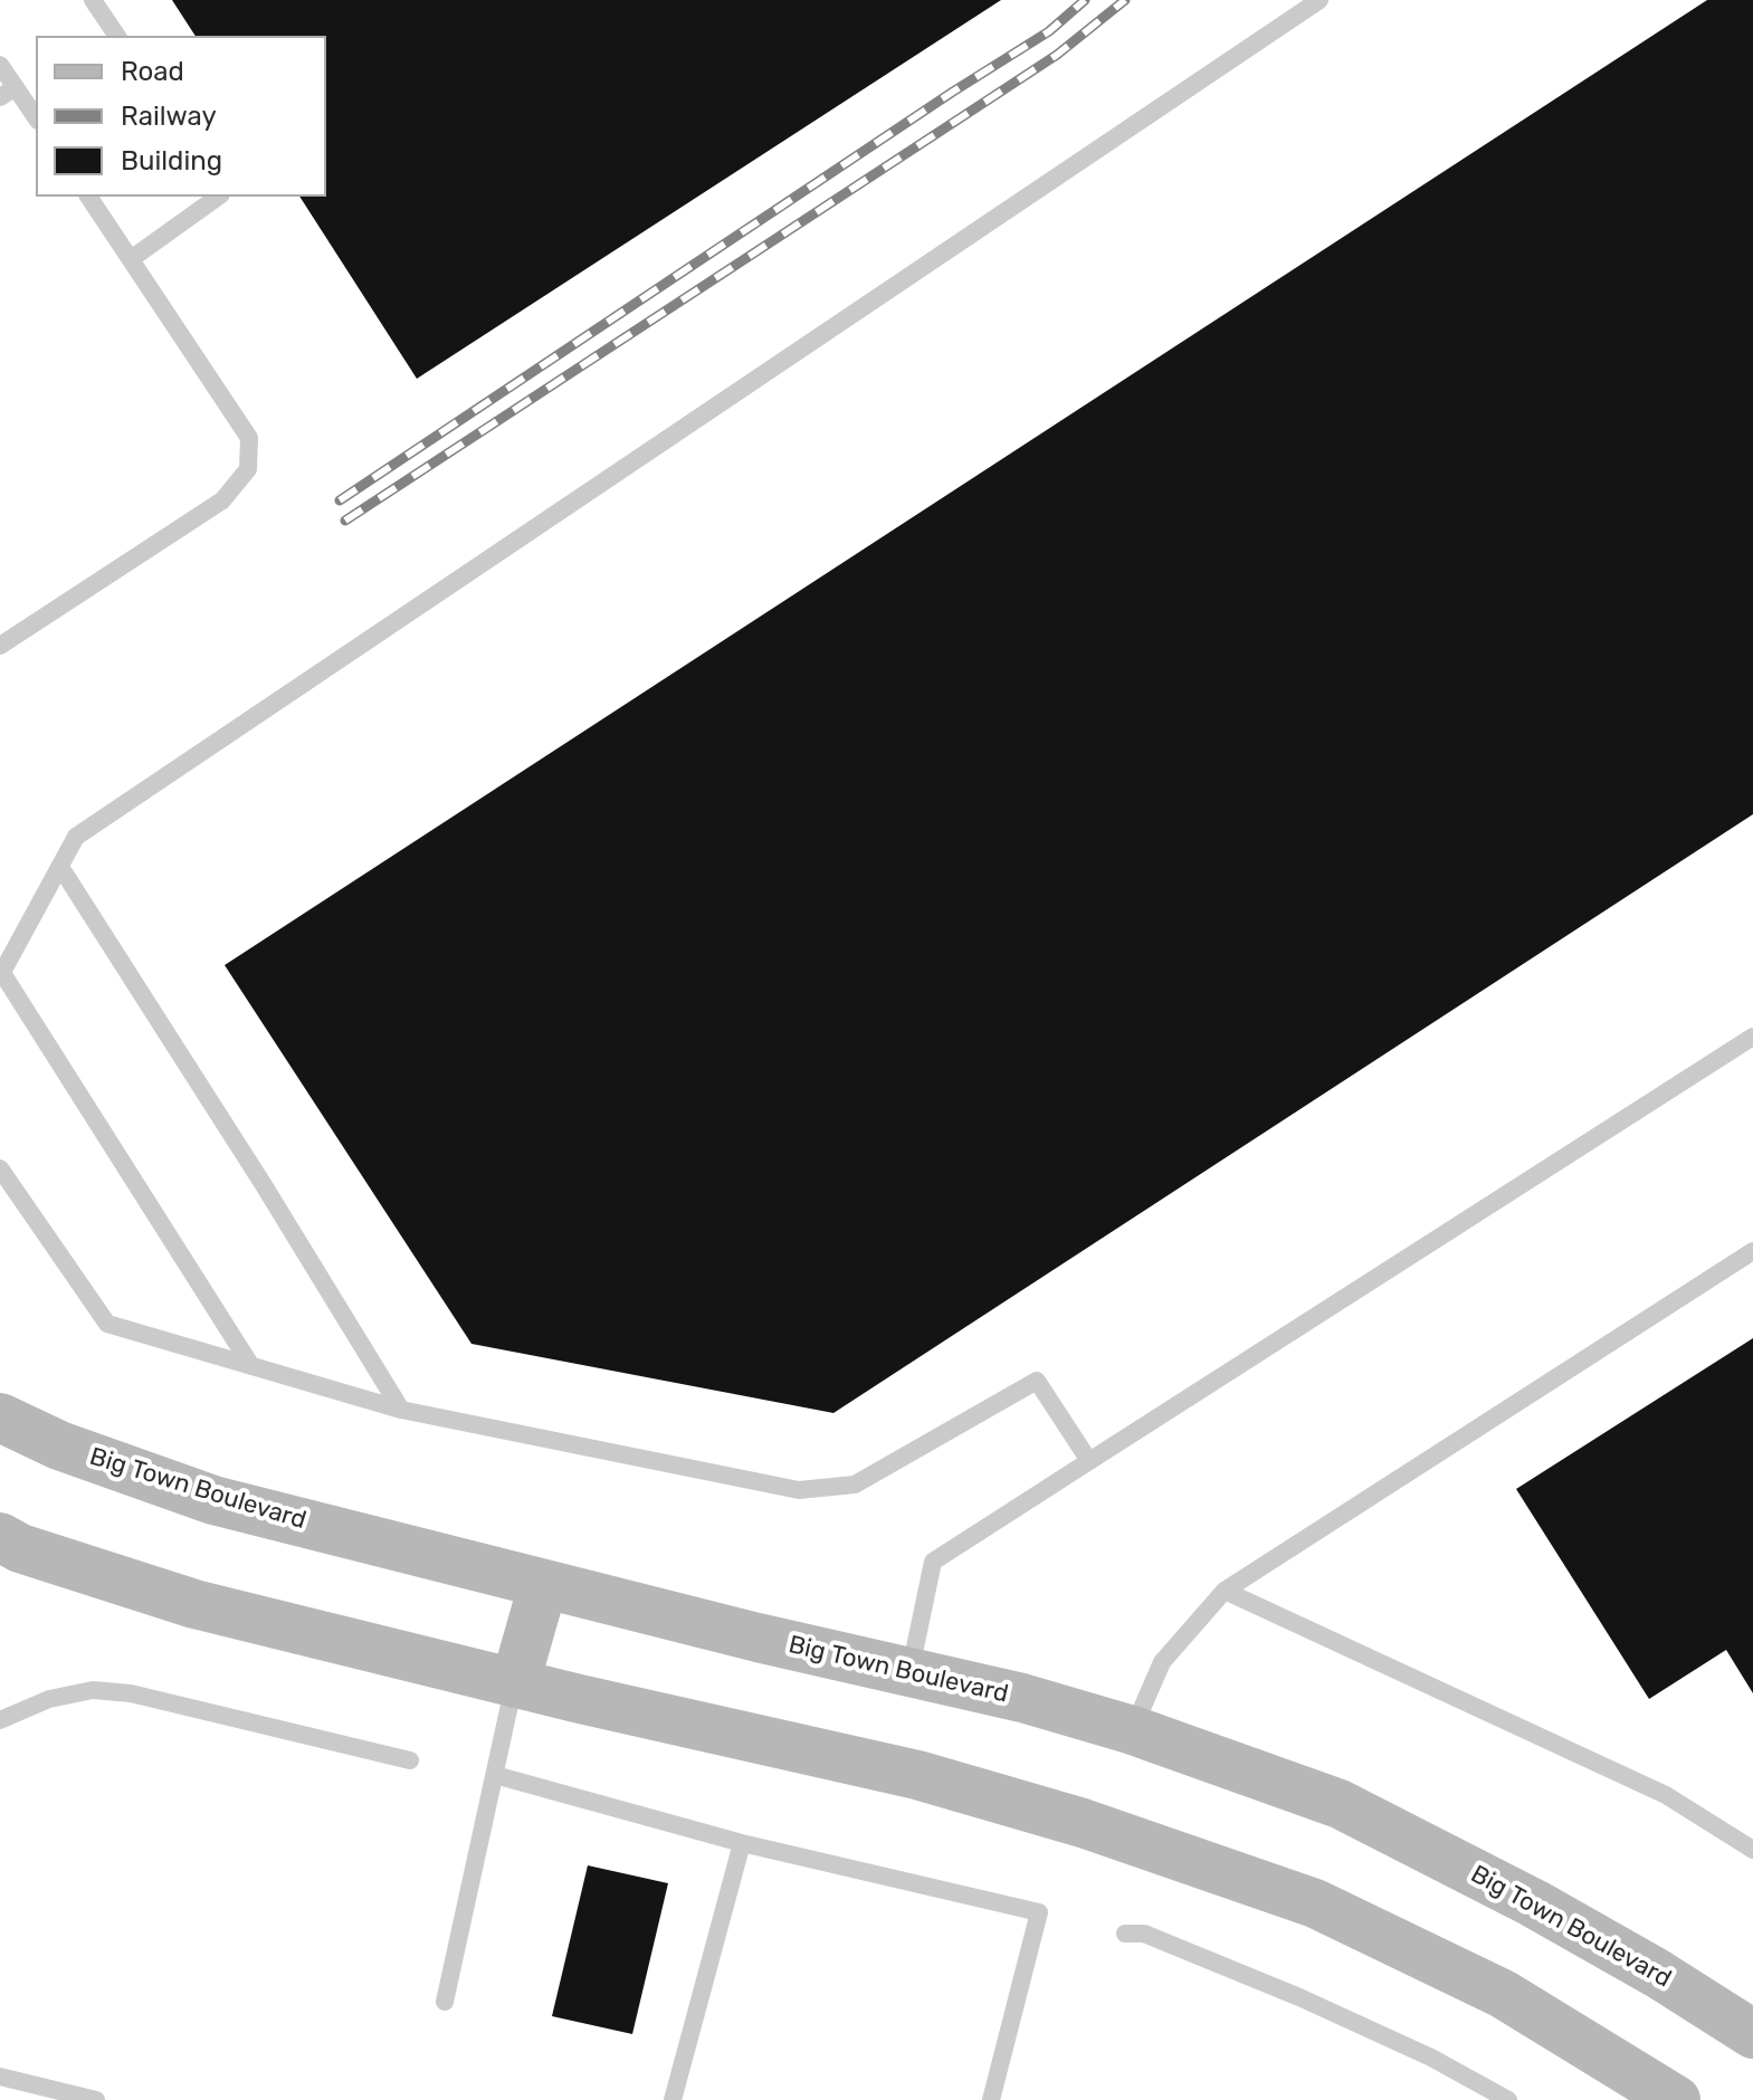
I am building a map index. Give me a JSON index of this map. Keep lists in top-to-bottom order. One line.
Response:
{"streets":{"main road":["Big Town Boulevard"]},"legend":["Road","Railway","Building"]}
